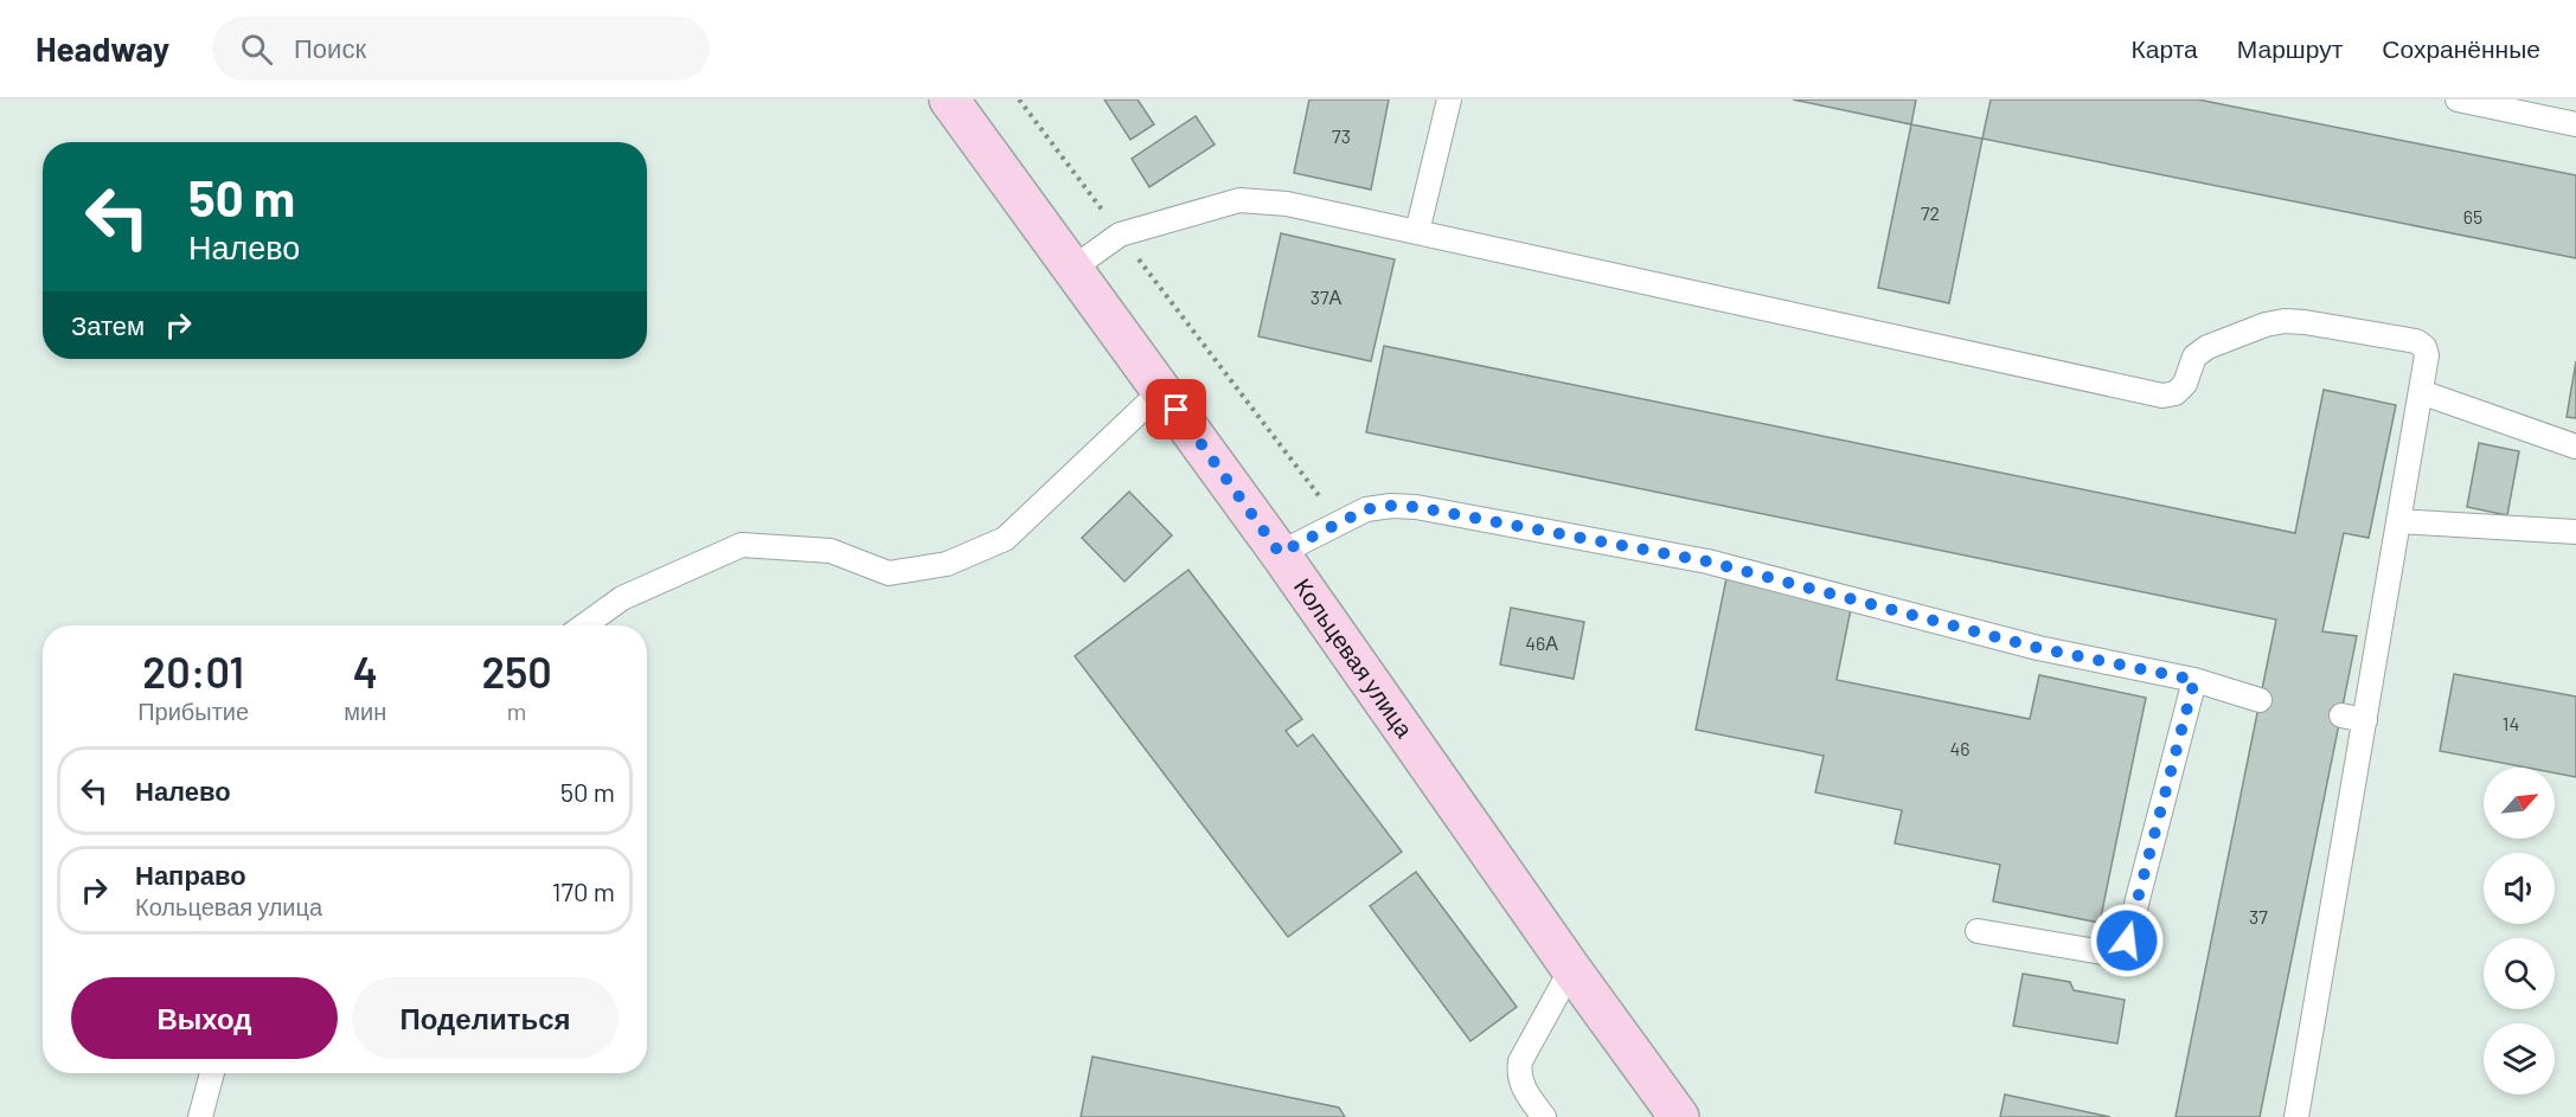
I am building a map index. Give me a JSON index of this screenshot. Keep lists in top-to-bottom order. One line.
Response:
{"streets":{"street":["Кольцевая улица"]},"house_numbers":["73","72","65","37А","46А","14","46","37"],"north":"top right","page":{"header":"Headway","search":"Поиск","nav":["Карта","Маршрут","Сохранённые"],"turn":["50 m","Налево"],"then":"Затем","eta":["20:01","Прибытие","4","мин","250","m"],"list":[{"name":"Налево","value":"50 m"},{"name":"Направо","note":"Кольцевая улица","value":"170 m"}],"buttons":["Выход","Поделиться"]}}
